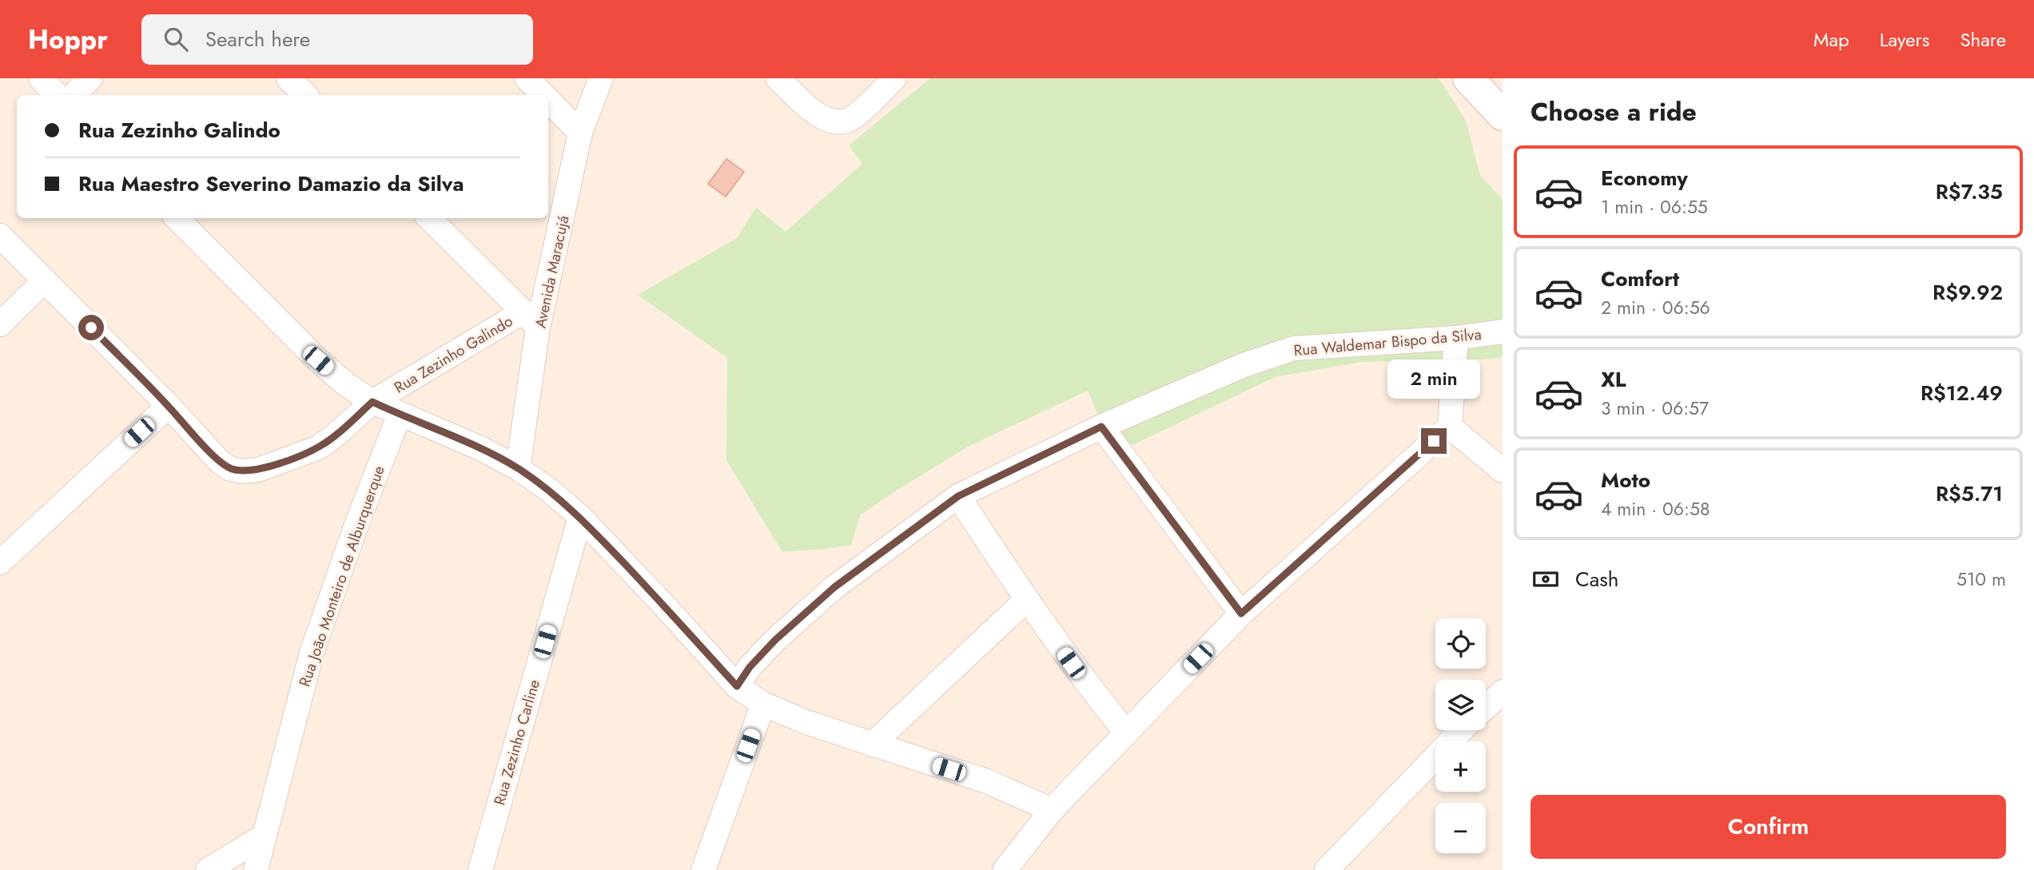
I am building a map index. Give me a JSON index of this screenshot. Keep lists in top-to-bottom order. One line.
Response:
{"streets":{"street":["Avenida Maracujá","Rua Waldemar Bispo da Silva","Rua Zezinho Galindo","Rua João Monteiro de Alburquerque","Rua Zezinho Carline"]},"crossings":[["Avenida Maracujá","Rua Zezinho Galindo"]],"page":{"header":"Hoppr","search":"Search here","nav":["Map","Layers","Share"],"heading":"Choose a ride","banner":["Rua Zezinho Galindo","Rua Maestro Severino Damazio da Silva"],"list":[{"name":"Economy","note":"1 min · 06:55","value":"R$7.35"},{"name":"Comfort","note":"2 min · 06:56","value":"R$9.92"},{"name":"XL","note":"3 min · 06:57","value":"R$12.49"},{"name":"Moto","note":"4 min · 06:58","value":"R$5.71"}],"bubble":"2 min","pay":["Cash","510 m"],"map_buttons":["+","−"],"buttons":"Confirm"}}
